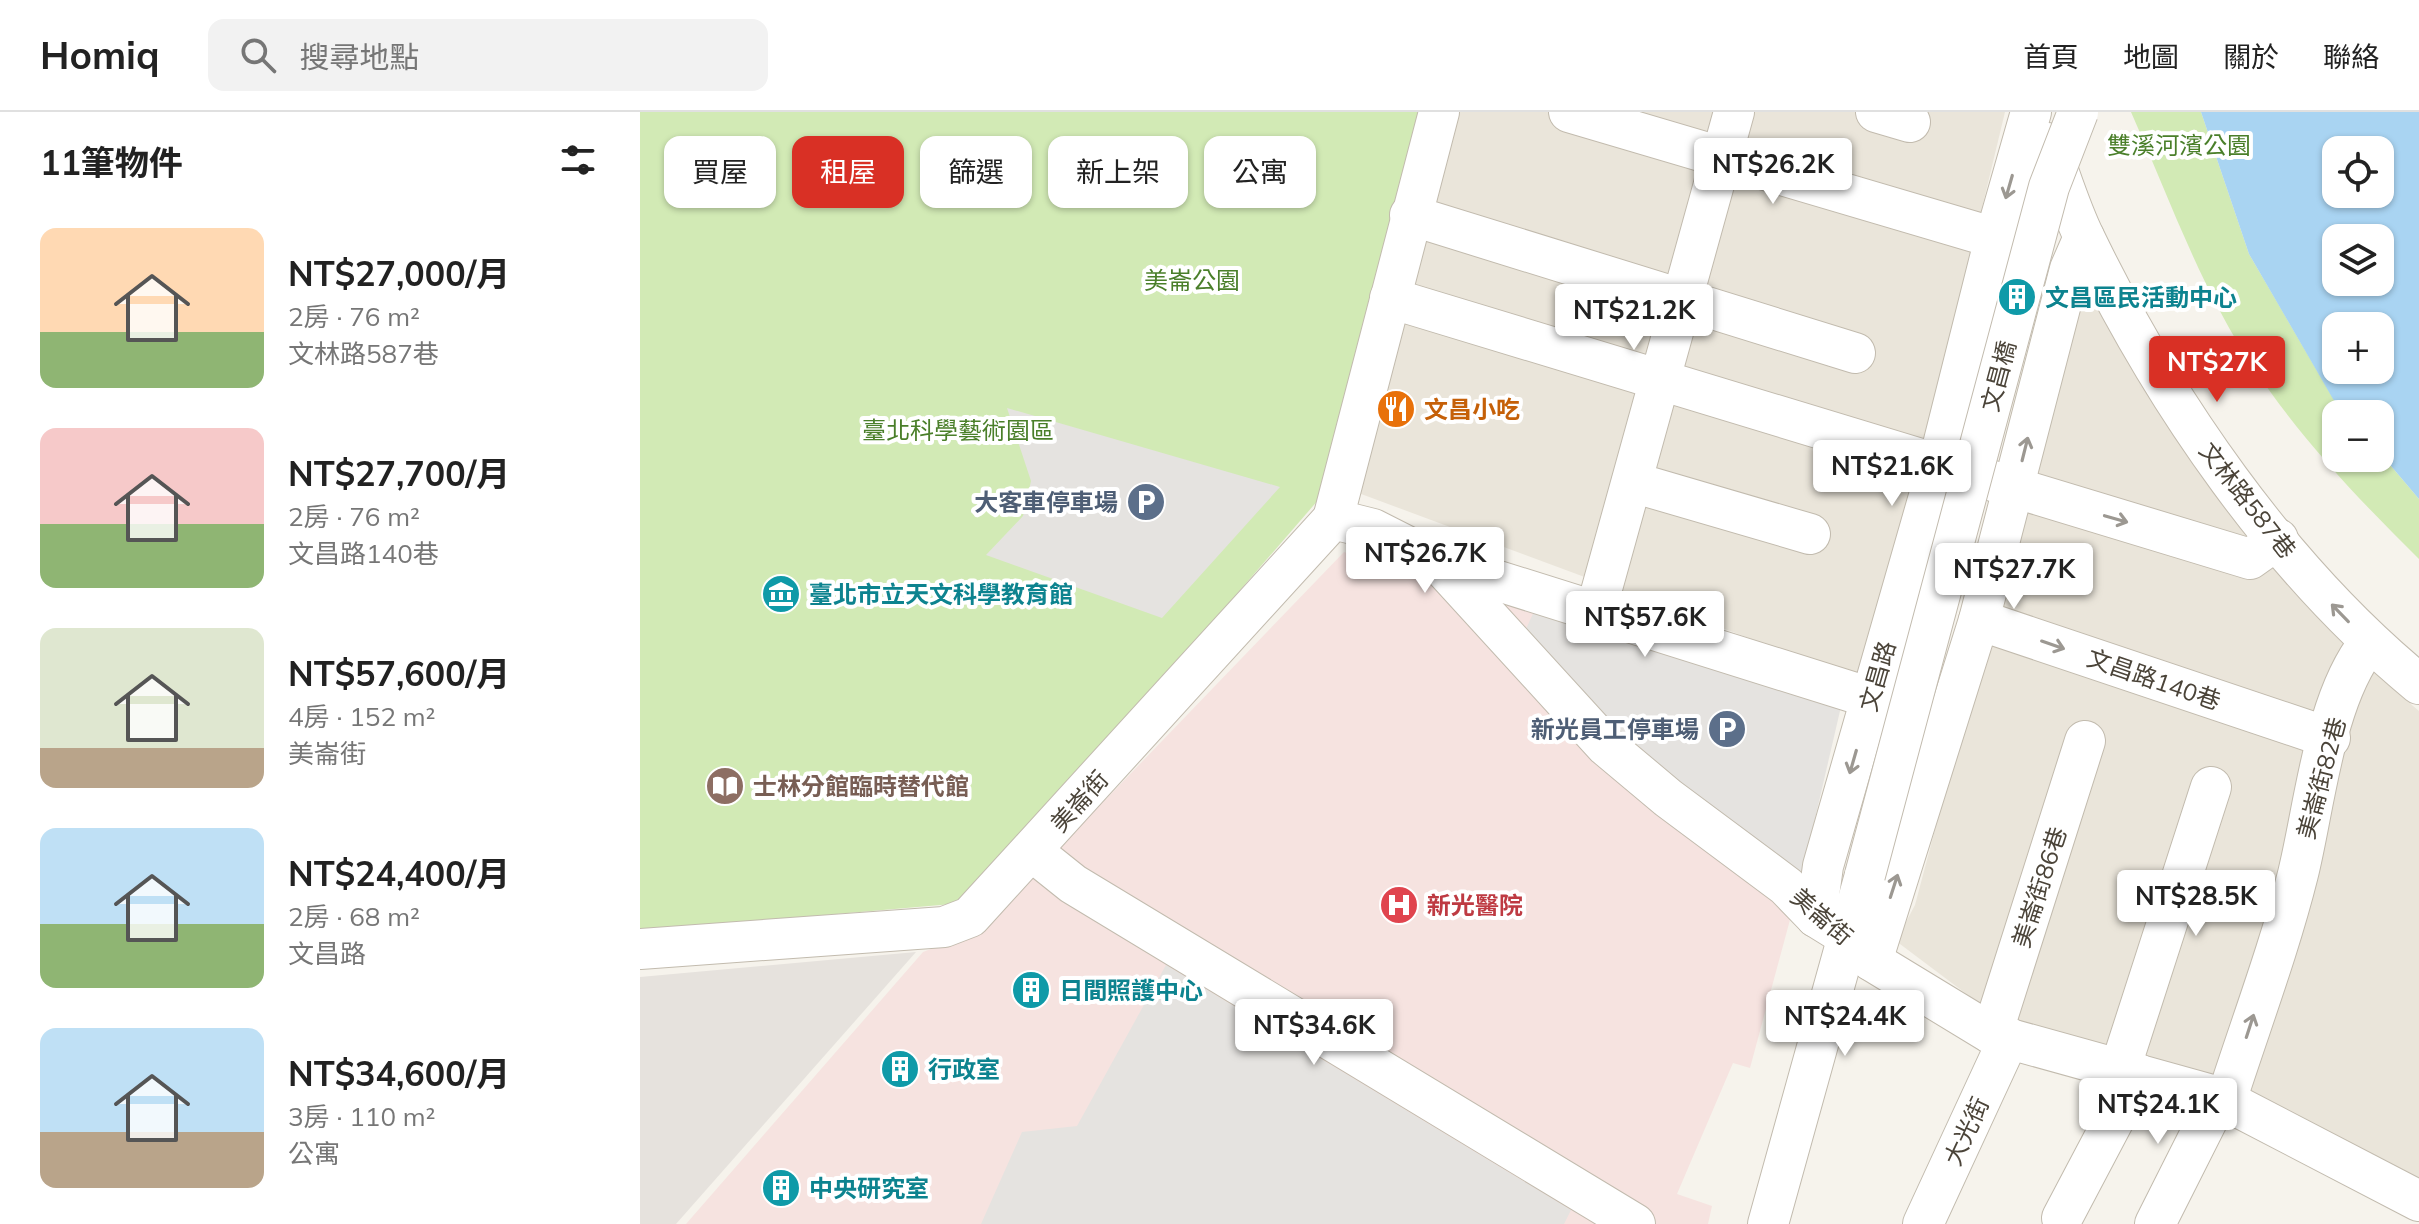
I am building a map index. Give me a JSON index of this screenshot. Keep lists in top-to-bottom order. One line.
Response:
{"streets":{"street":["文昌橋","文林路587巷","文昌路","文昌路140巷","美崙街82巷","美崙街","美崙街86巷","大光街"]},"crossings":[["文昌橋","文昌路"],["文林路587巷","文昌路"],["文林路587巷","美崙街82巷"],["文昌路","文昌路140巷"],["文昌路","美崙街"],["文昌路140巷","美崙街82巷"],["美崙街82巷","美崙街"],["美崙街","美崙街86巷"],["美崙街","大光街"],["美崙街86巷","大光街"]],"parks":["雙溪河濱公園","美崙公園","臺北科學藝術園區"],"places":{"building":["文昌區民活動中心","日間照護中心","行政室","中央研究室"],"restaurant":["文昌小吃"],"parking":["大客車停車場","新光員工停車場"],"museum":["臺北市立天文科學教育館"],"library":["士林分館臨時替代館"],"hospital":["新光醫院"]},"page":{"header":"Homiq","search":"搜尋地點","nav":["首頁","地圖","關於","聯絡"],"heading":"11筆物件","map_buttons":["+","−"],"chip":["買屋","租屋","篩選","新上架","公寓"],"price":["NT$26.2K","NT$21.2K","NT$27K","NT$21.6K","NT$26.7K","NT$27.7K","NT$57.6K","NT$28.5K","NT$24.4K","NT$34.6K","NT$24.1K"],"list":[{"name":"NT$27,000/月","note":"2房 · 76 m² · 文林路587巷"},{"name":"NT$27,700/月","note":"2房 · 76 m² · 文昌路140巷"},{"name":"NT$57,600/月","note":"4房 · 152 m² · 美崙街"},{"name":"NT$24,400/月","note":"2房 · 68 m² · 文昌路"},{"name":"NT$34,600/月","note":"3房 · 110 m² · 公寓"}]}}
